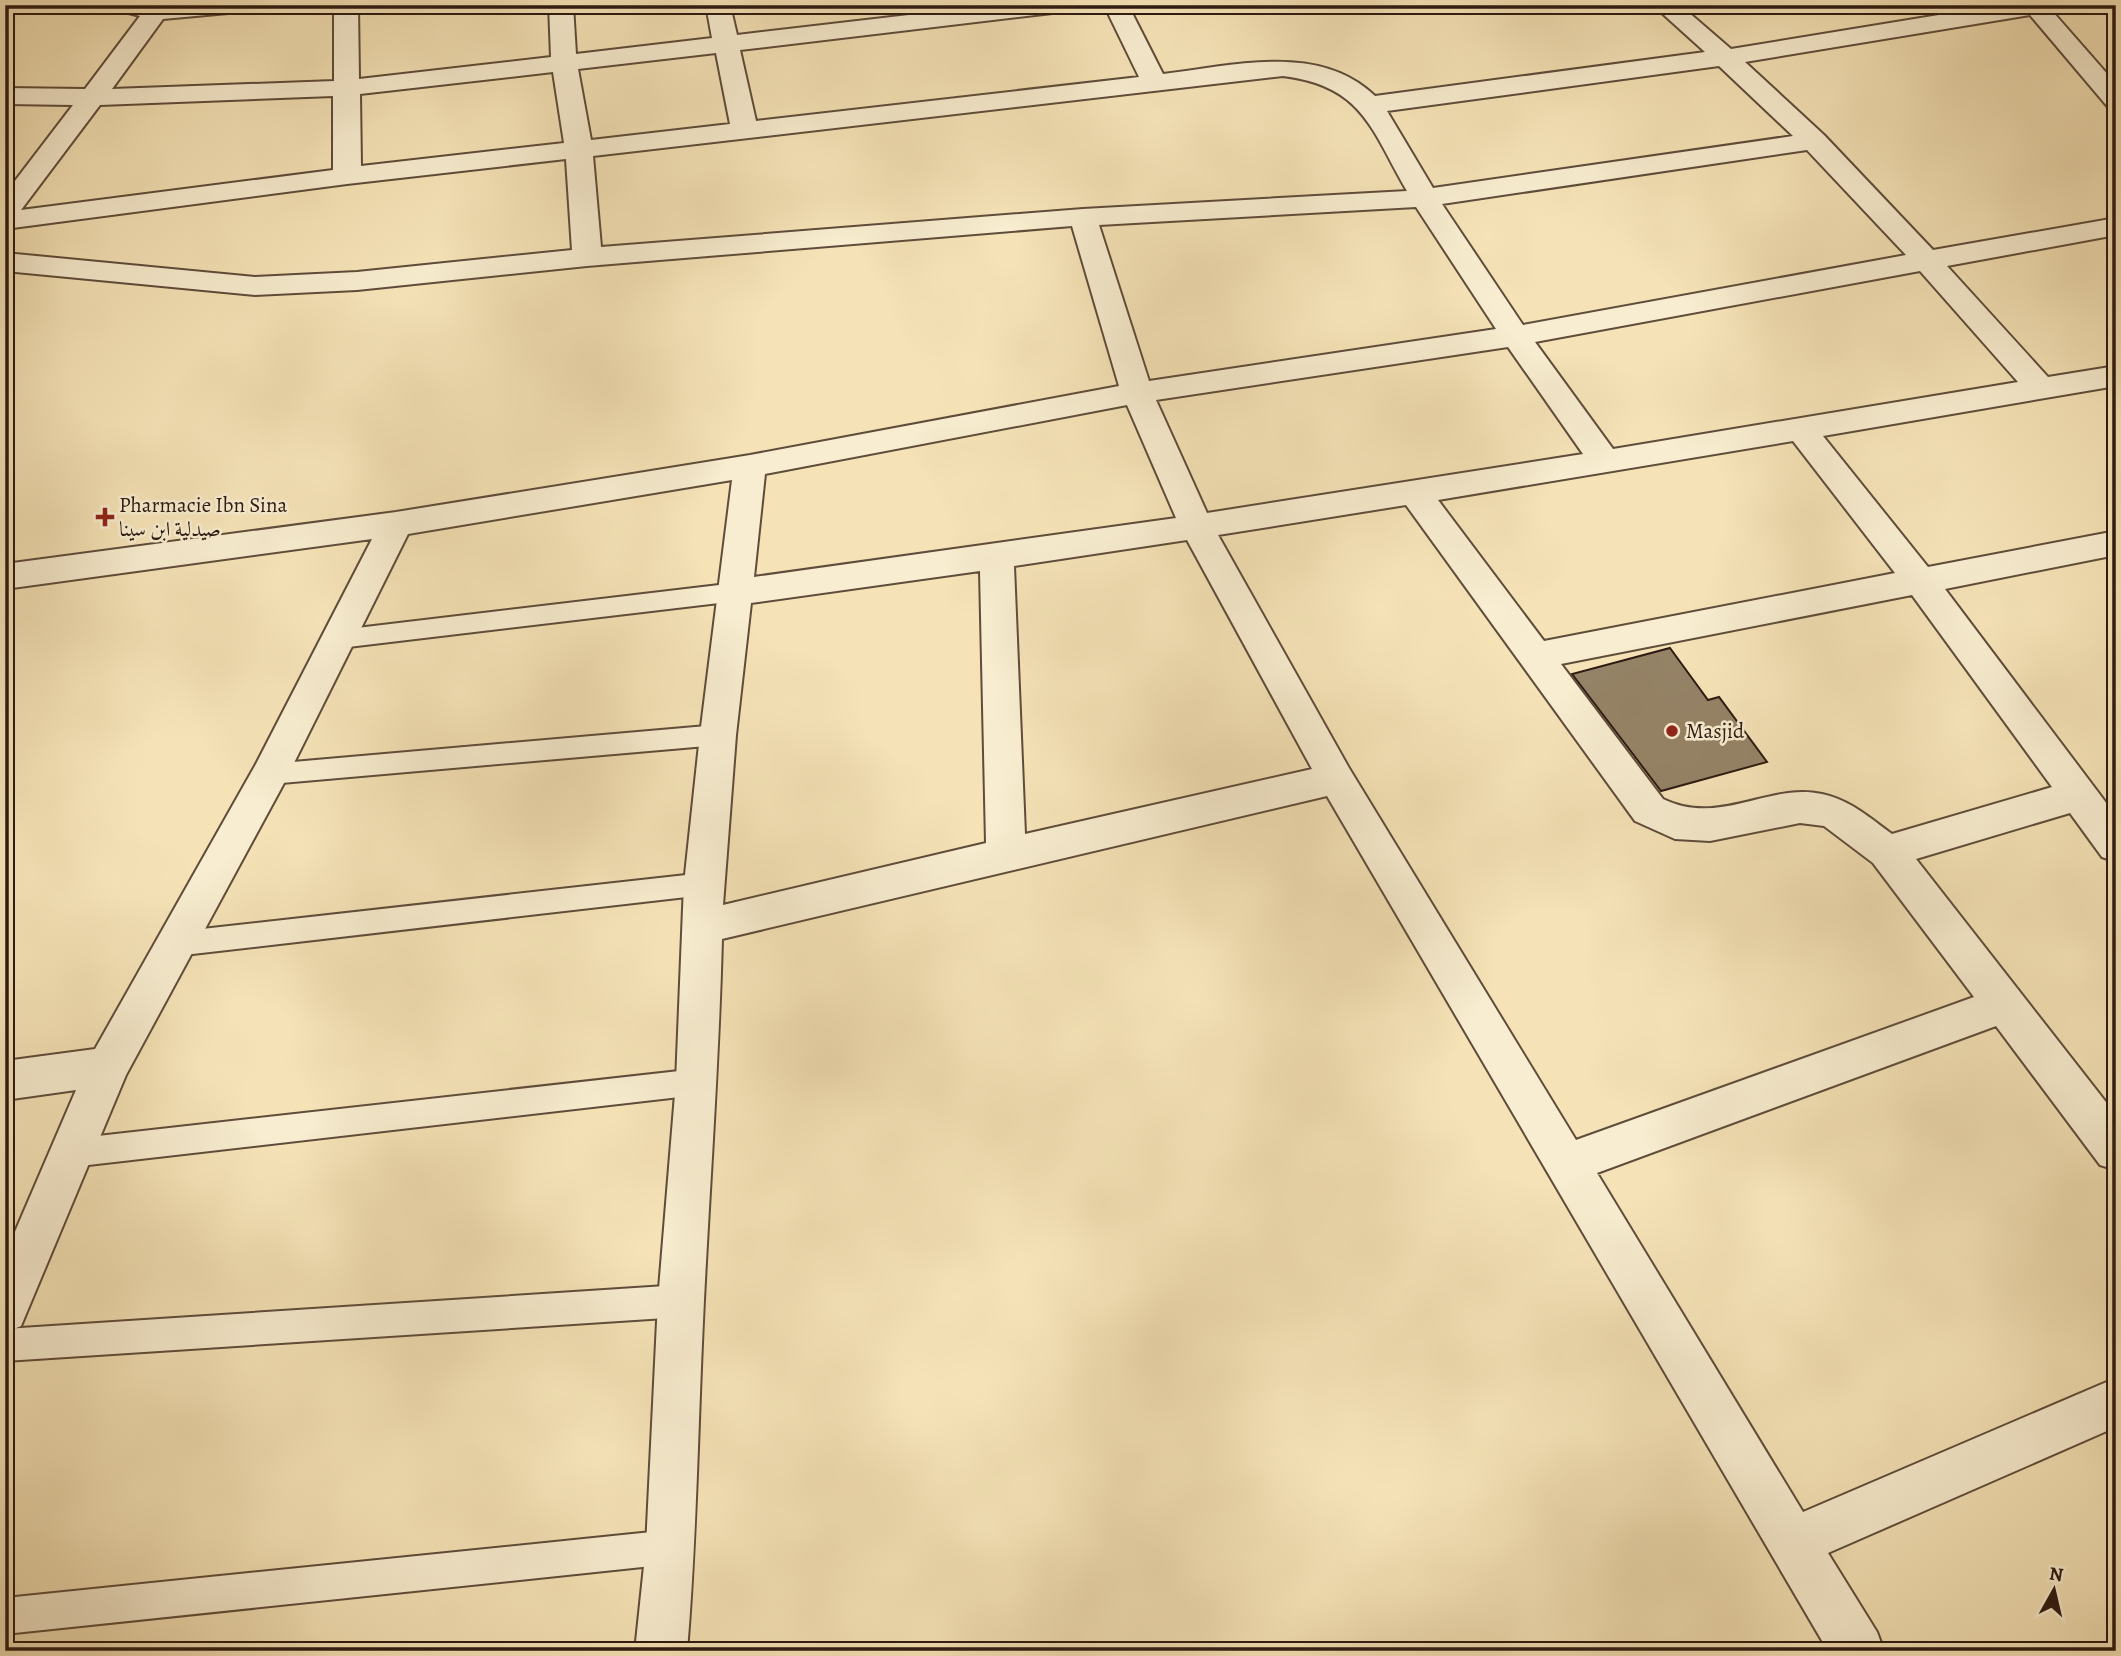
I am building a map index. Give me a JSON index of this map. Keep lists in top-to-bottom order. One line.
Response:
{"places":{"health":["Pharmacie Ibn Sina صيدلية ابن سينا"],"other":["Masjid"]},"north":"top"}
